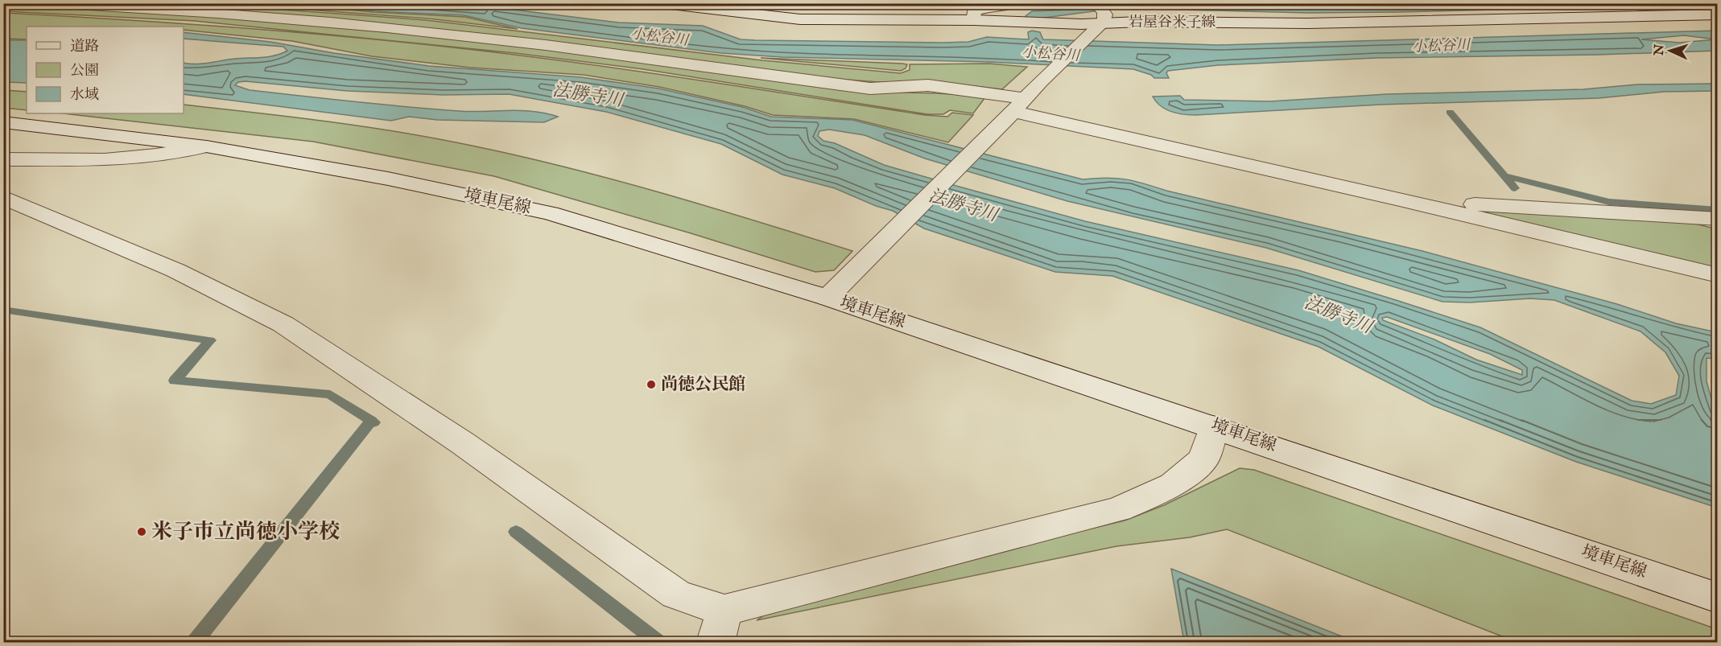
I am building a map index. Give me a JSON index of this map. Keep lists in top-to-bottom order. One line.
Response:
{"streets":{"street":["岩屋谷米子線","境車尾線"]},"water":["小松谷川","法勝寺川"],"places":["尚徳公民館","米子市立尚徳小学校"],"legend":["道路","公園","水域"],"north":"left"}
